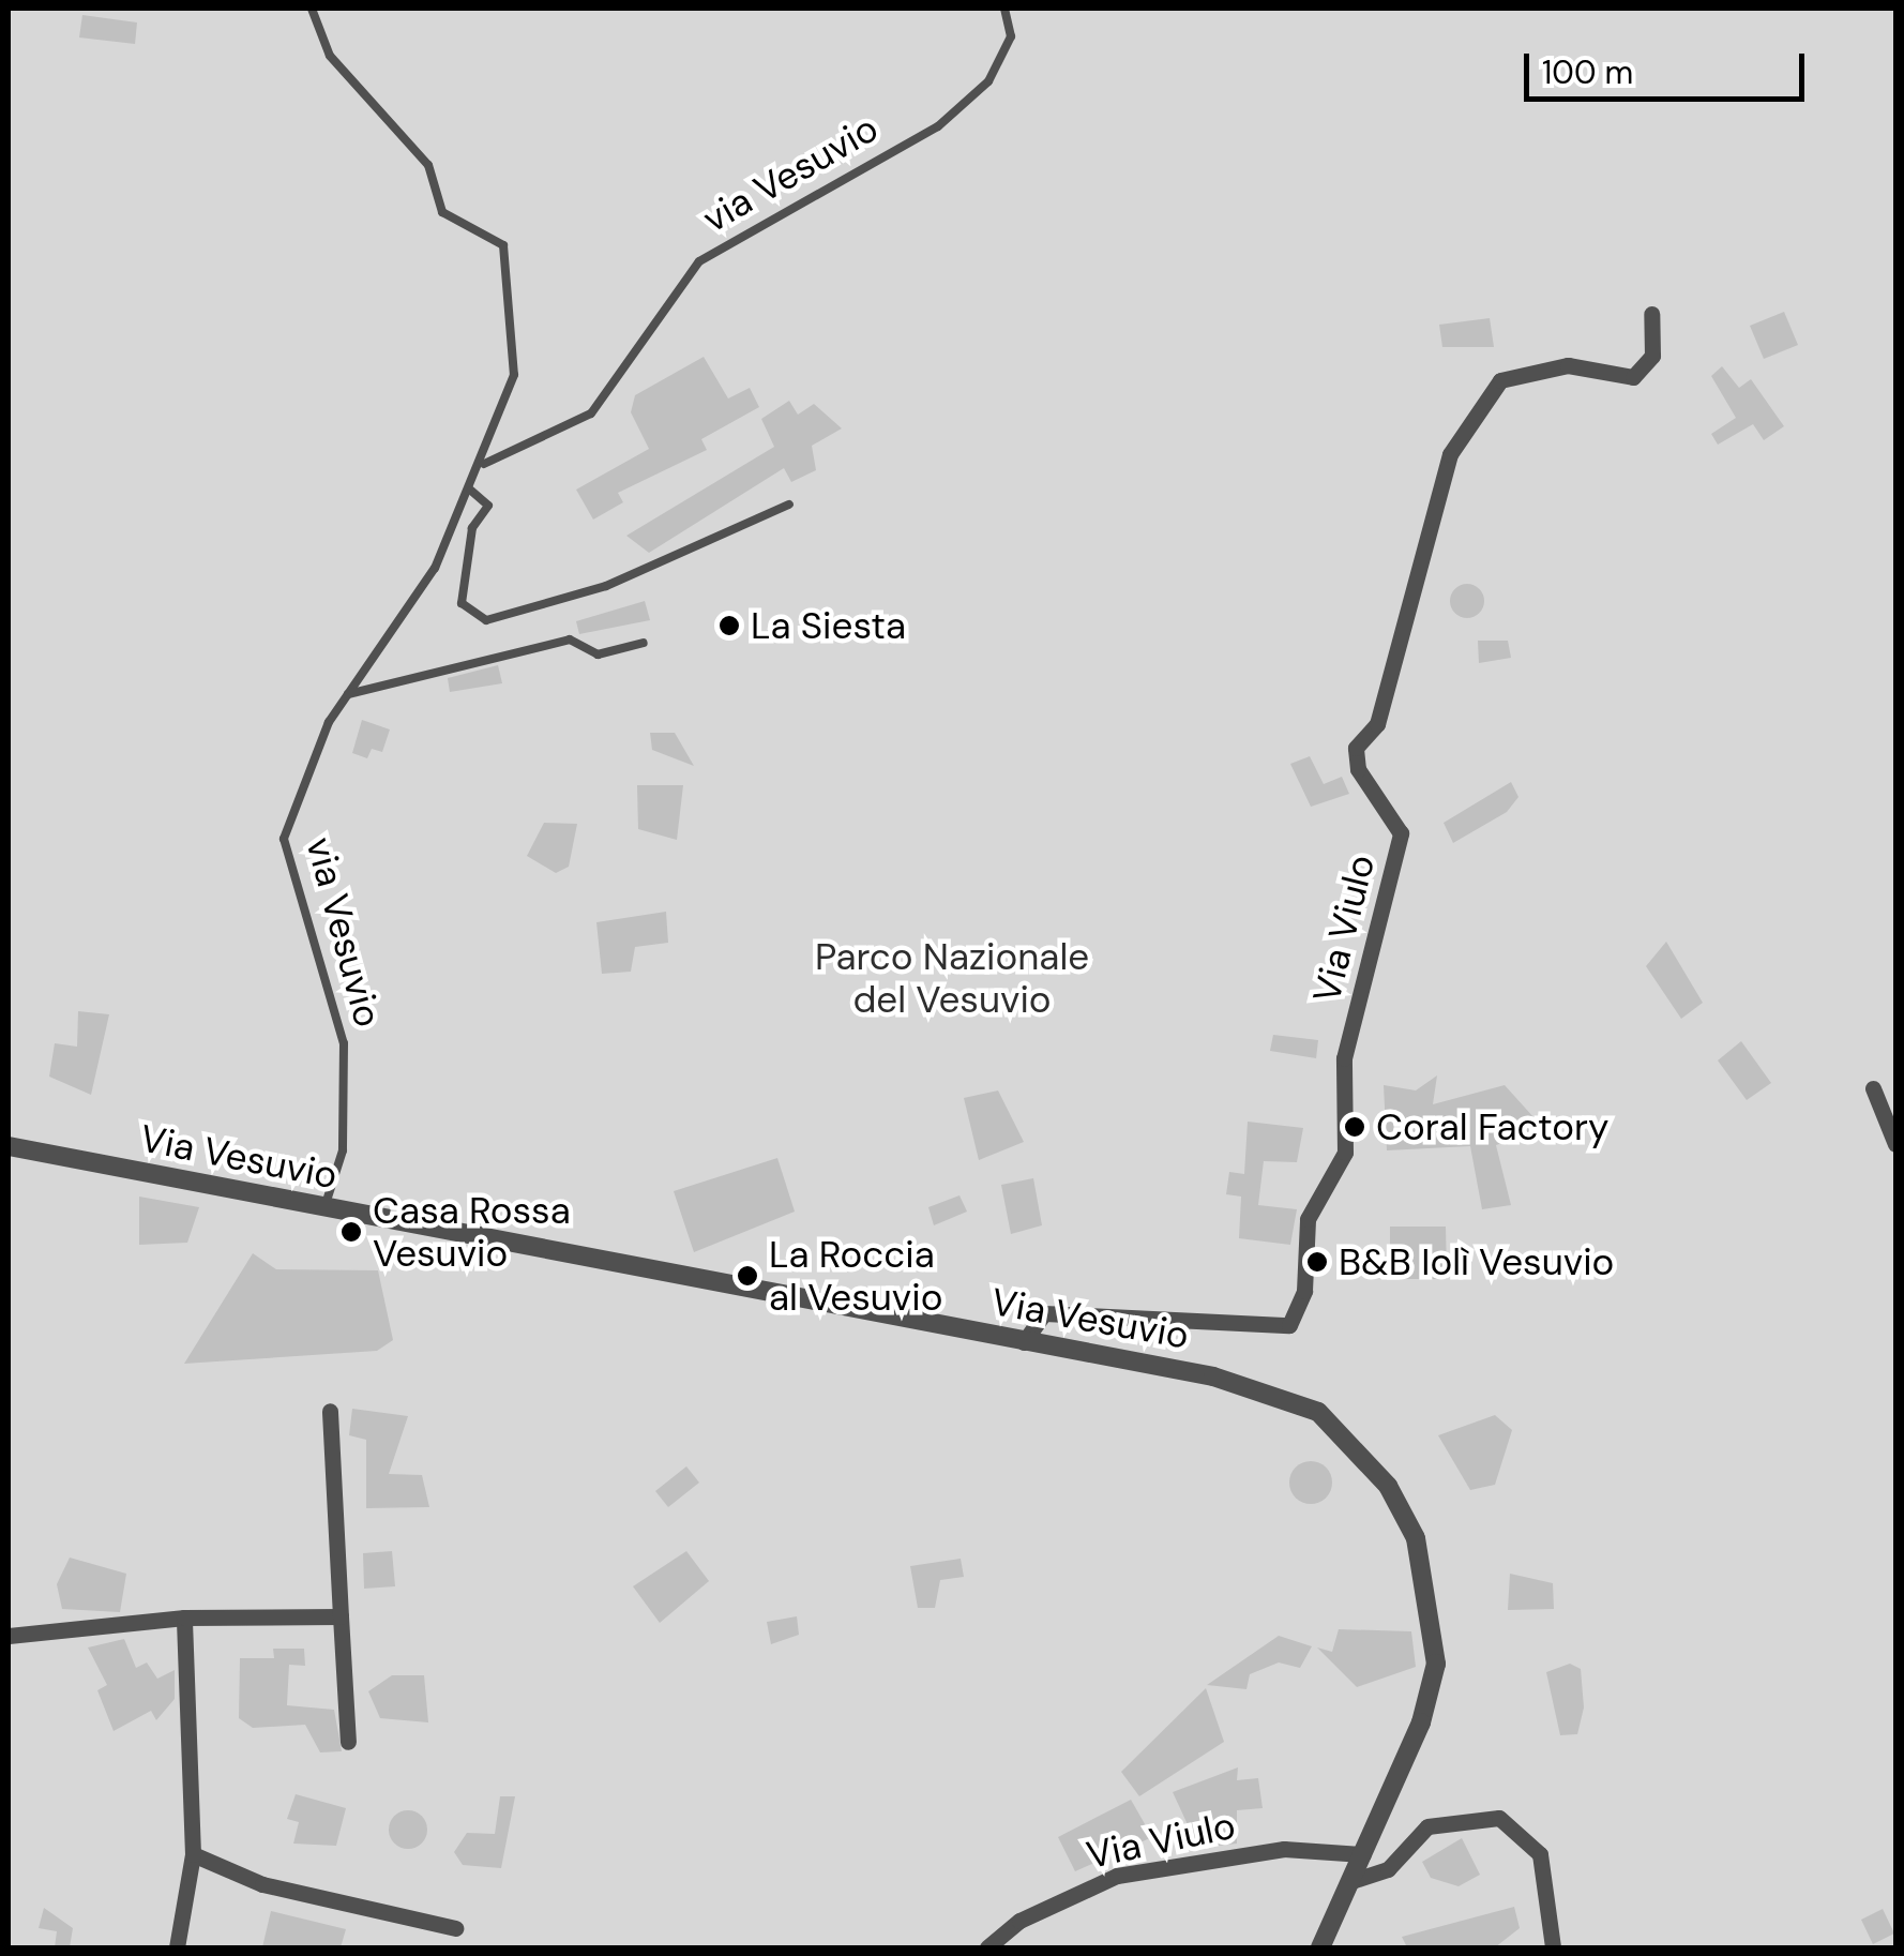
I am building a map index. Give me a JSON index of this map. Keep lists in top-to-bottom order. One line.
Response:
{"streets":{"street":["Via Viulo","Via Vesuvio"],"lane":["via Vesuvio"]},"crossings":[["via Vesuvio","Via Vesuvio"],["Via Viulo","Via Vesuvio"]],"parks":["Parco Nazionale del Vesuvio"],"places":["La Siesta","Coral Factory","Casa Rossa Vesuvio","B&B Iolì Vesuvio","La Roccia al Vesuvio"],"scale_bar":"100 m"}
